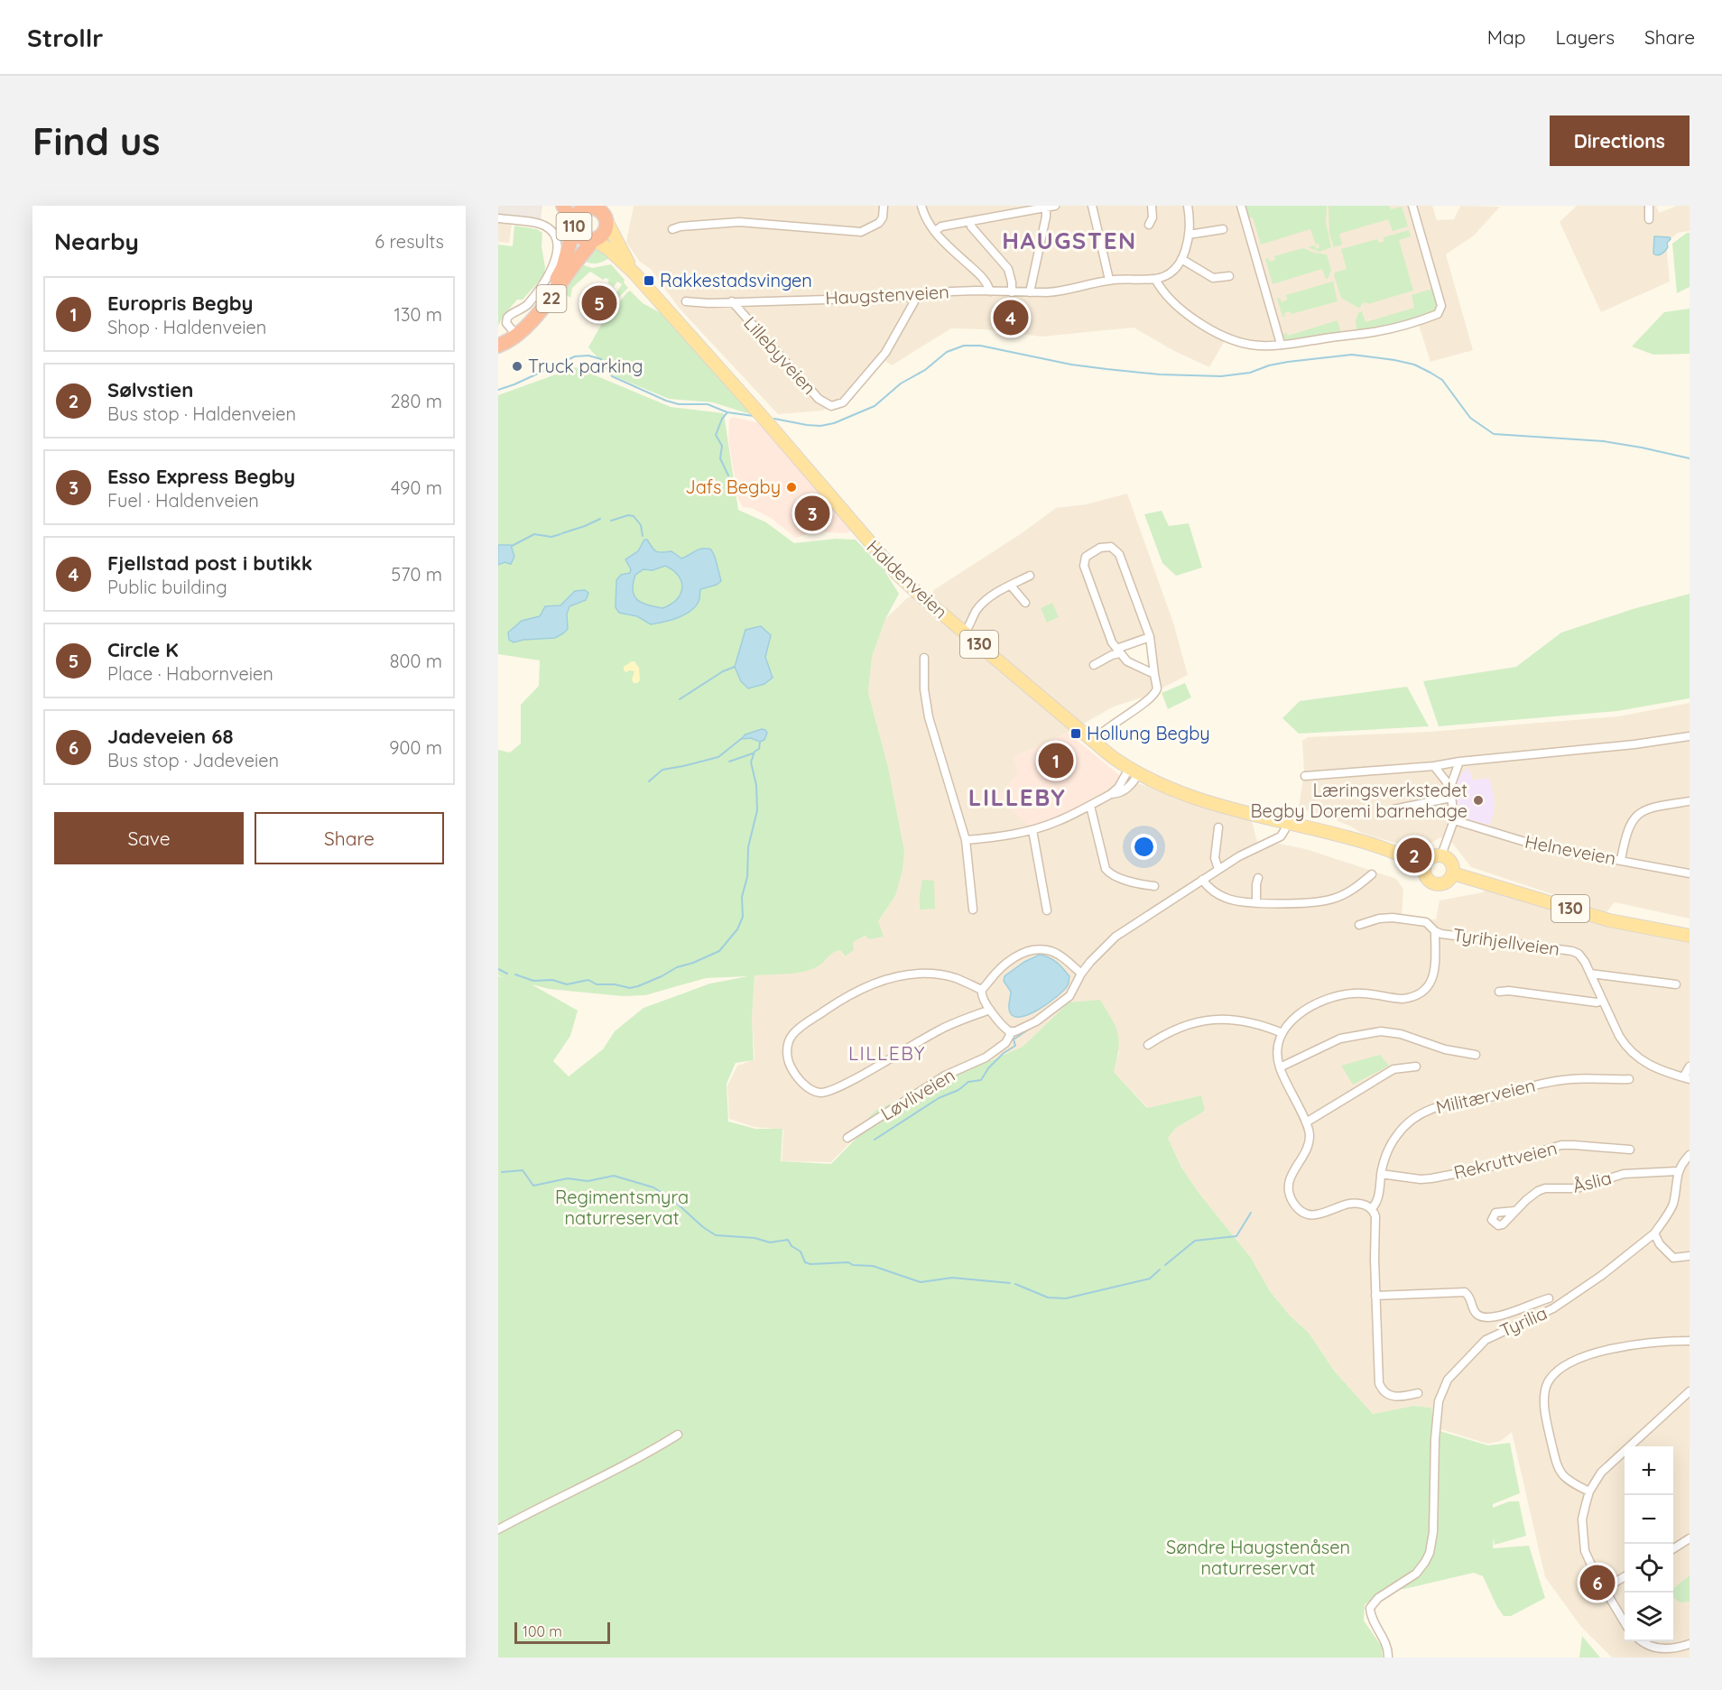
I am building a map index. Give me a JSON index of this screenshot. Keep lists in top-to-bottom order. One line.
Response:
{"streets":{"highway":["110","22"],"main road":["Haldenveien","130"],"street":["Haugstenveien","Lillebyveien","Helneveien","Tyrihjellveien","Løvliveien","Militærveien","Rekruttveien","Åslia","Tyrilia"]},"crossings":[["110","22"],["110","Haldenveien"],["Haugstenveien","Lillebyveien"],["22","Haldenveien"],["Haldenveien","130"],["Militærveien","Rekruttveien"],["Åslia","Tyrilia"]],"districts":["HAUGSTEN","LILLEBY","LILLEBY"],"parks":["Regimentsmyra naturreservat","Søndre Haugstenåsen naturreservat"],"places":{"transit":["Rakkestadsvingen","Hollung Begby"],"other":["Truck parking","Jafs Begby","Læringsverkstedet Begby Doremi barnehage"]},"scale_bar":"100 m","page":{"header":"Strollr","nav":["Map","Layers","Share"],"buttons":["Directions",["Save","Share"]],"title":"Find us","heading":["Nearby","6 results"],"list":[{"mark":"1","name":"Europris Begby","note":"Shop · Haldenveien","value":"130 m"},{"mark":"2","name":"Sølvstien","note":"Bus stop · Haldenveien","value":"280 m"},{"mark":"3","name":"Esso Express Begby","note":"Fuel · Haldenveien","value":"490 m"},{"mark":"4","name":"Fjellstad post i butikk","note":"Public building","value":"570 m"},{"mark":"5","name":"Circle K","note":"Place · Habornveien","value":"800 m"},{"mark":"6","name":"Jadeveien 68","note":"Bus stop · Jadeveien","value":"900 m"}],"pins":["5","4","3","1","2","6"],"map_buttons":["+","−"],"scale":"100 m"}}
